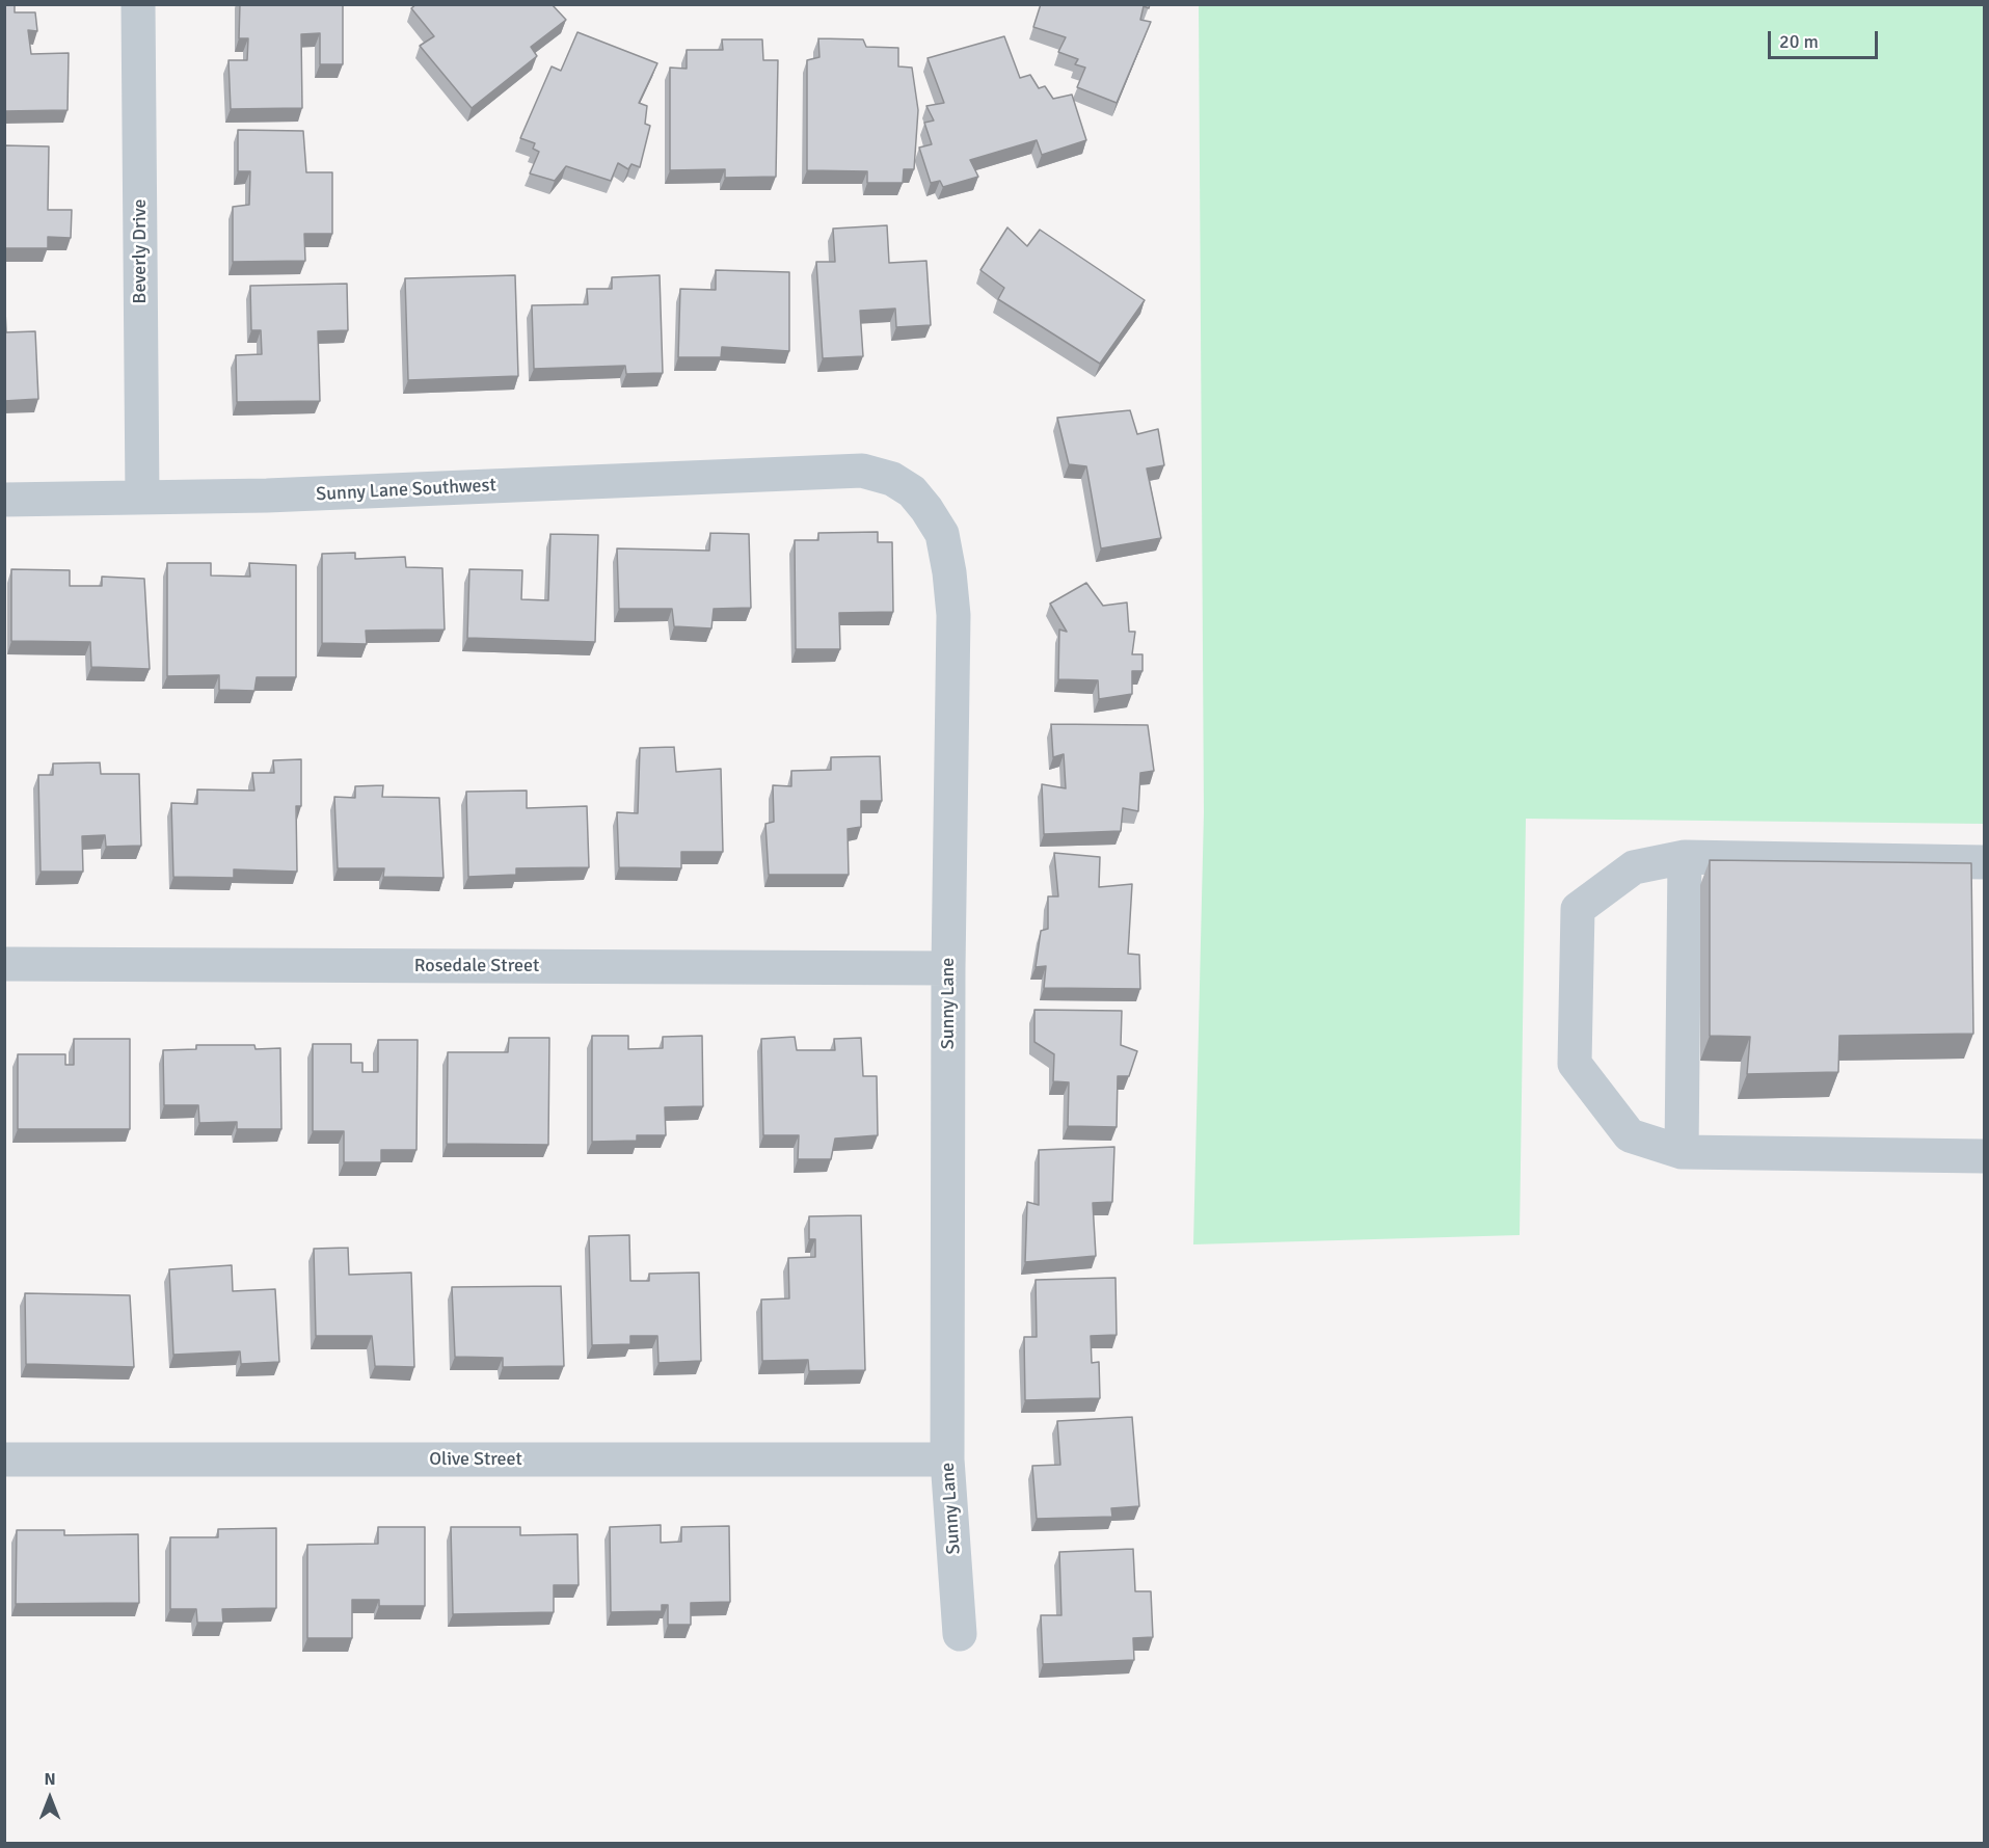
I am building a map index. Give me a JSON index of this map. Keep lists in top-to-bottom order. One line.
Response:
{"streets":{"street":["Beverly Drive","Sunny Lane Southwest","Rosedale Street","Sunny Lane","Olive Street"]},"crossings":[["Beverly Drive","Sunny Lane Southwest"],["Sunny Lane Southwest","Sunny Lane"],["Rosedale Street","Sunny Lane"],["Sunny Lane","Olive Street"]],"scale_bar":"20 m","north":"top"}
